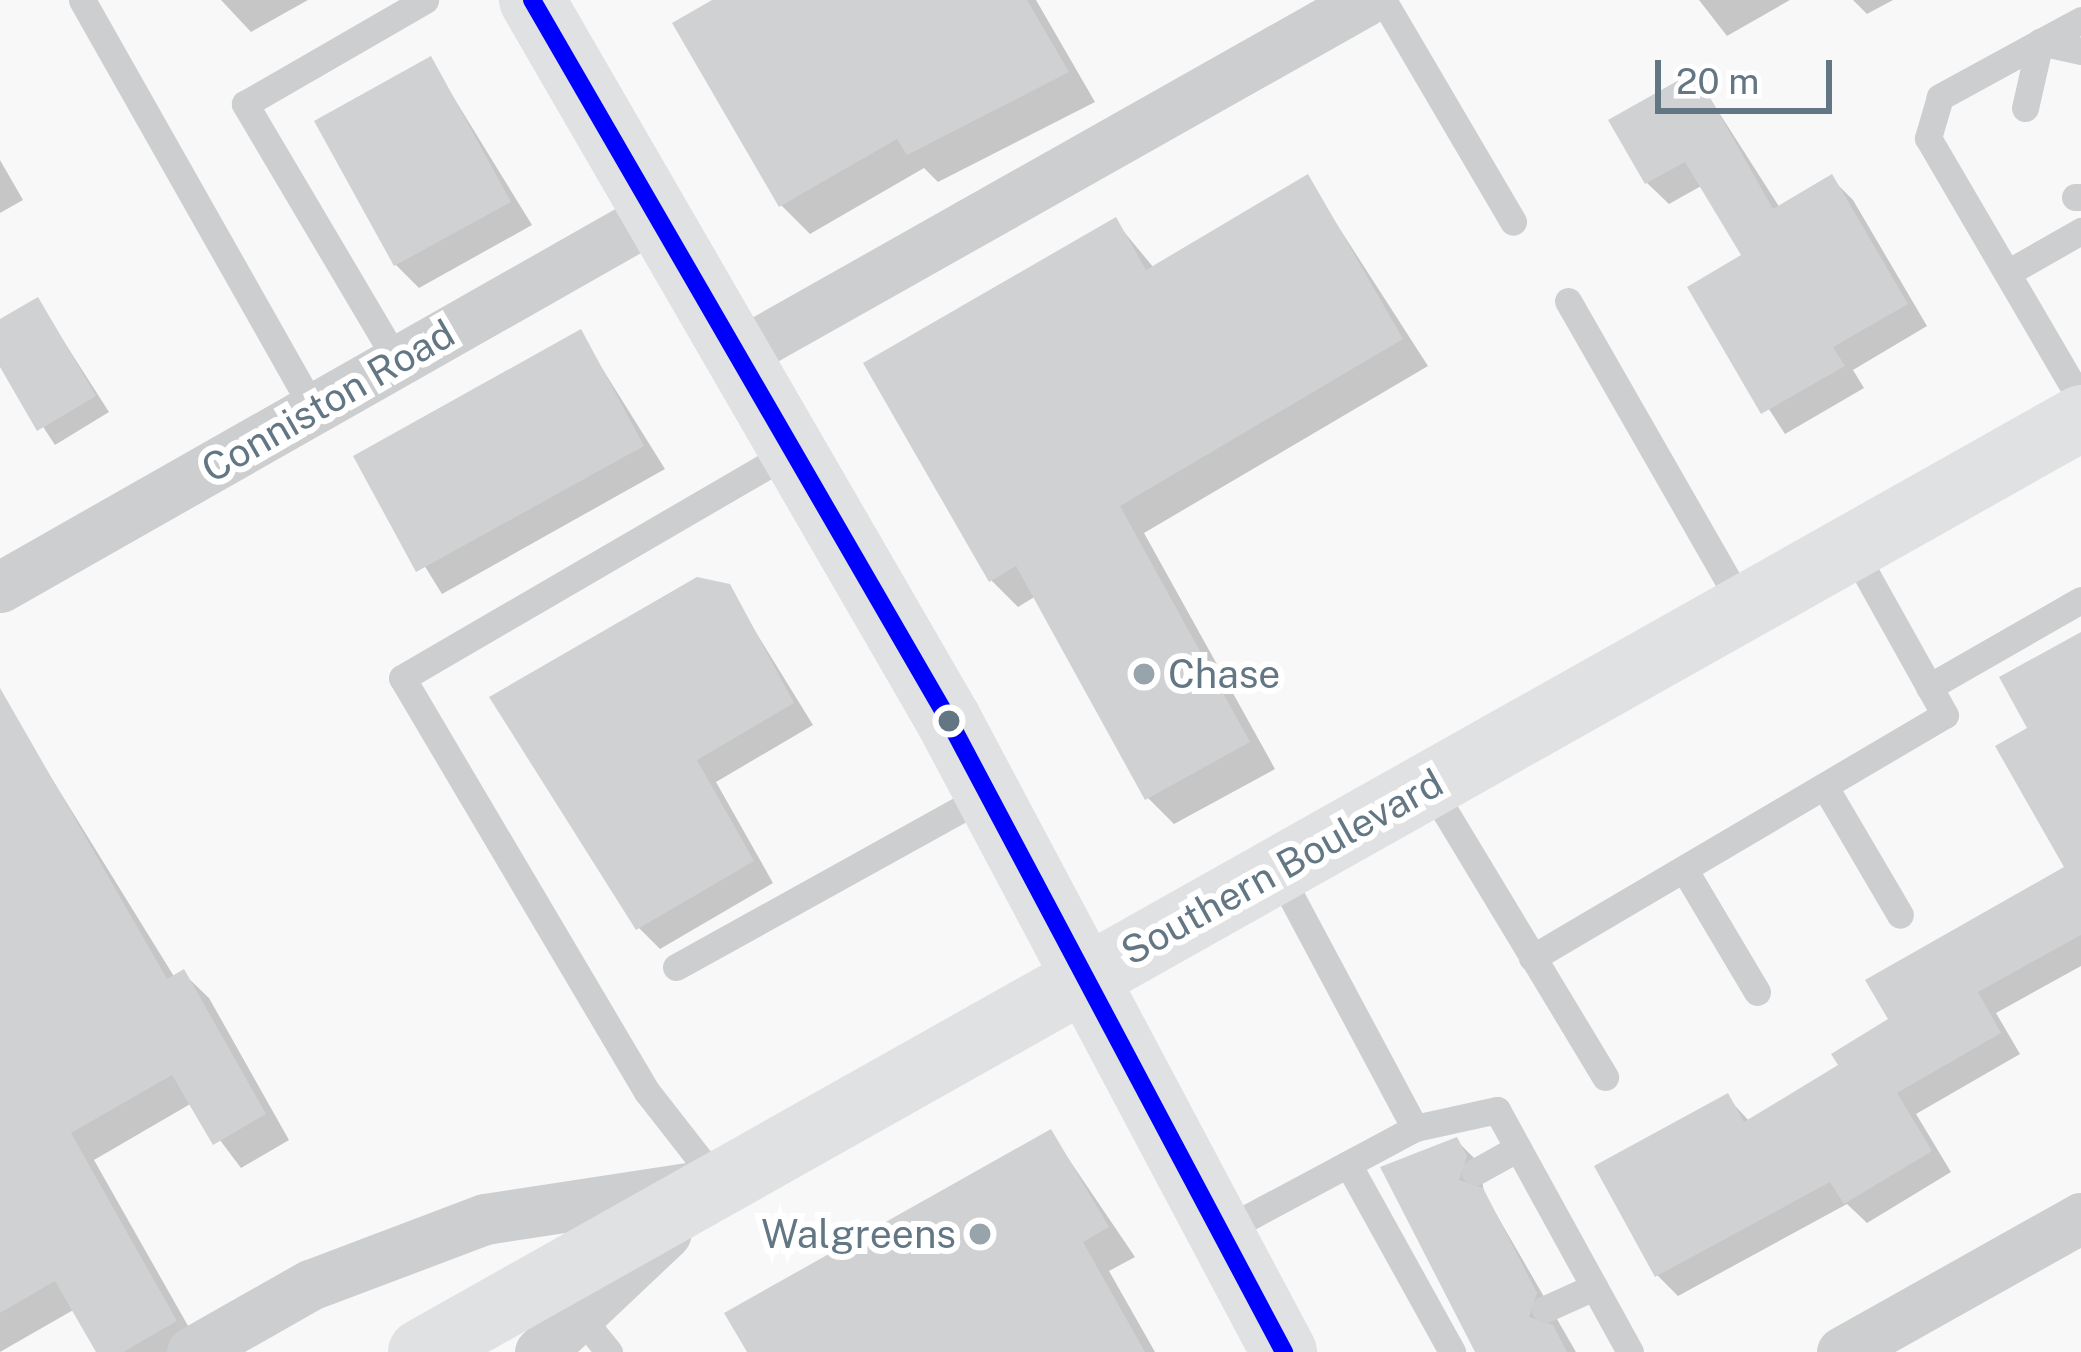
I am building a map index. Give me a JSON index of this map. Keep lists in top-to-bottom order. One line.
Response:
{"streets":{"main road":["Southern Boulevard"],"street":["Conniston Road"]},"places":["Chase","Walgreens"],"scale_bar":"20 m"}
